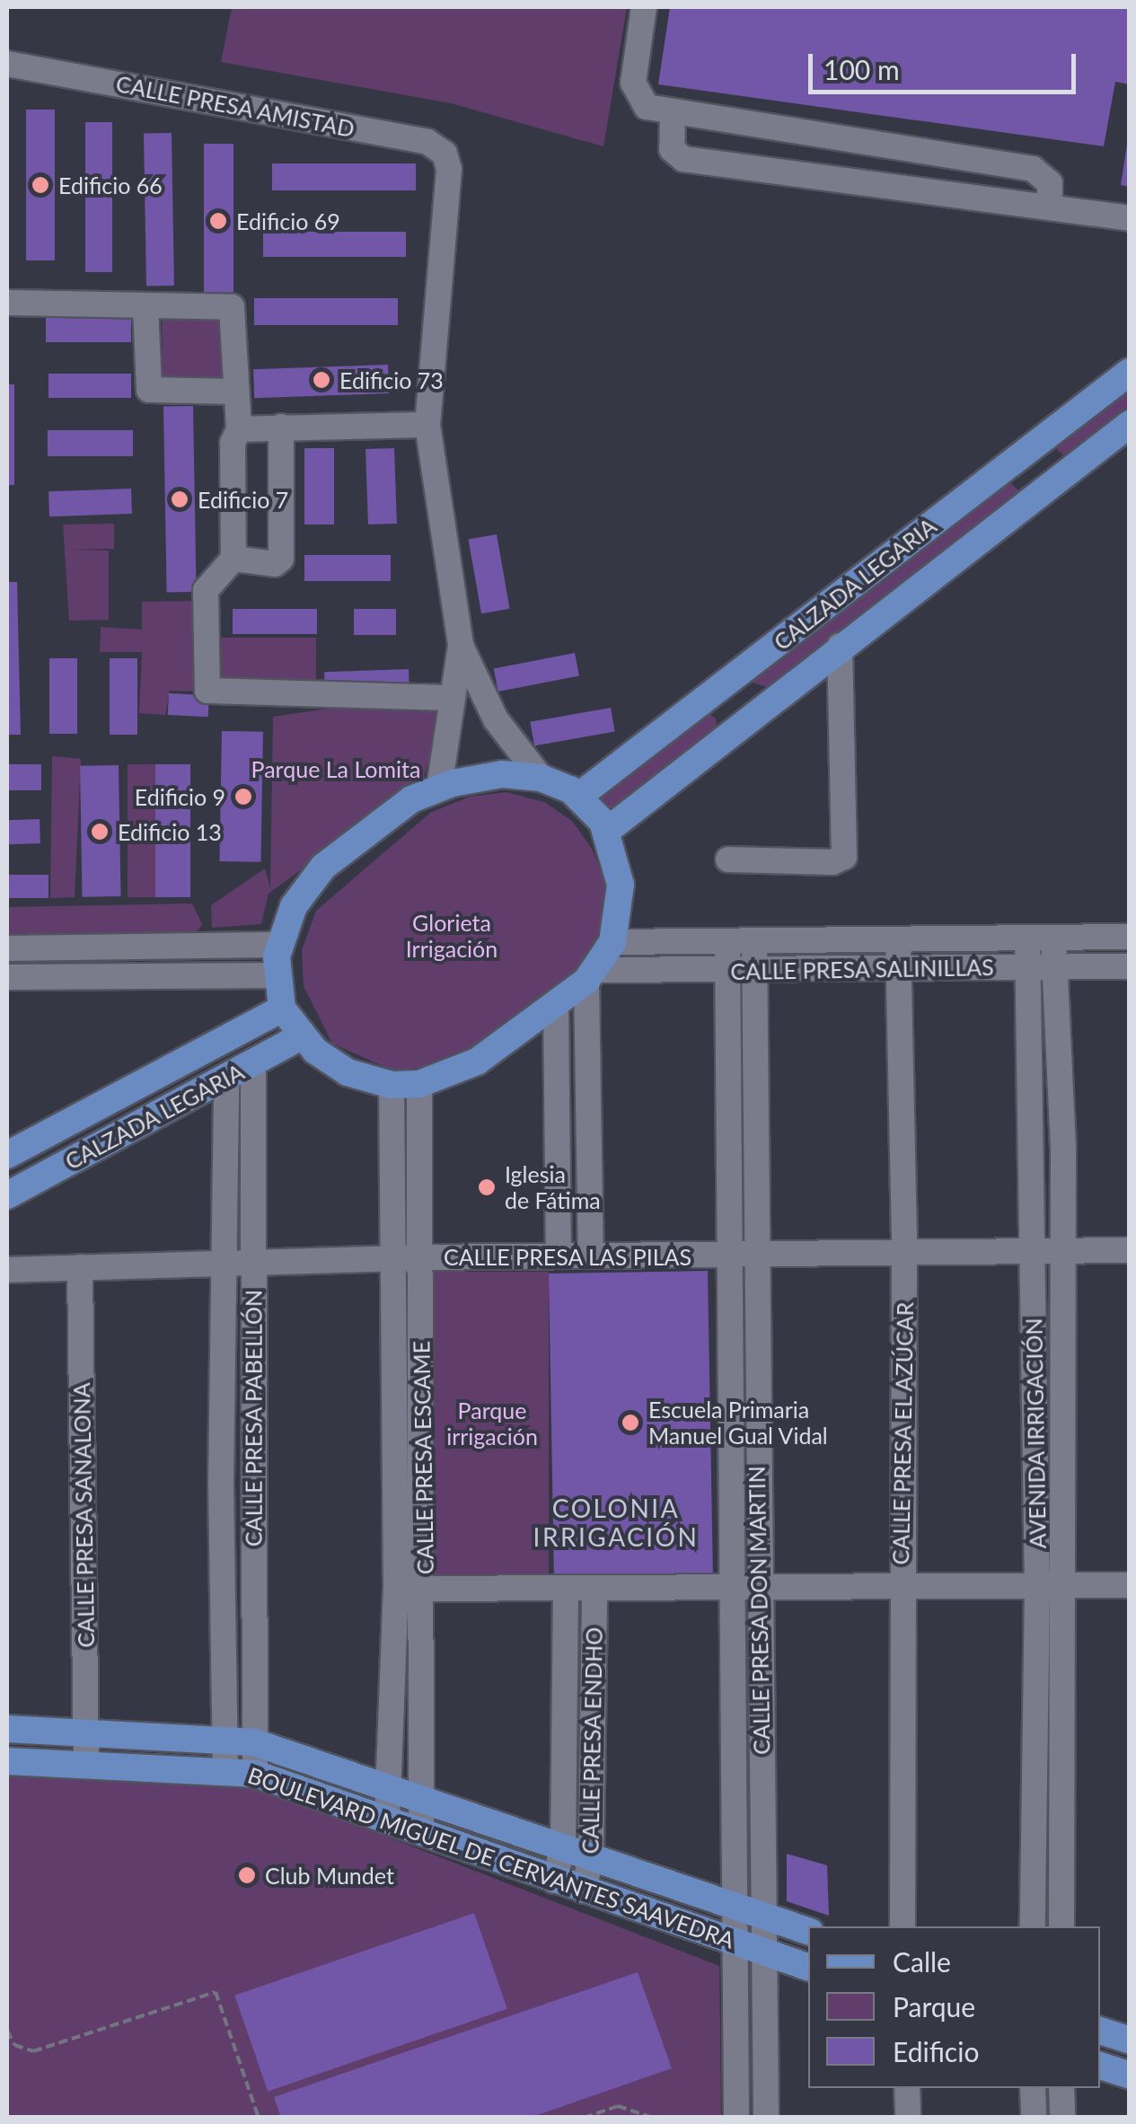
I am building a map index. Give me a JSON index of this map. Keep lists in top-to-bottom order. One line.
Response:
{"streets":{"main road":["CALZADA LEGARIA","BOULEVARD MIGUEL DE CERVANTES SAAVEDRA"],"street":["CALLE PRESA AMISTAD","CALLE PRESA SALINILLAS","CALLE PRESA LAS PILAS","CALLE PRESA PABELLÓN","CALLE PRESA EL AZÚCAR","AVENIDA IRRIGACIÓN","CALLE PRESA ESCAME","CALLE PRESA SANALONA","CALLE PRESA DON MARTIN","CALLE PRESA ENDHO"]},"crossings":[["CALZADA LEGARIA","CALLE PRESA PABELLÓN"],["CALLE PRESA SALINILLAS","CALLE PRESA EL AZÚCAR"],["CALLE PRESA SALINILLAS","AVENIDA IRRIGACIÓN"],["CALLE PRESA SALINILLAS","CALLE PRESA DON MARTIN"],["CALLE PRESA LAS PILAS","CALLE PRESA PABELLÓN"],["CALLE PRESA LAS PILAS","CALLE PRESA EL AZÚCAR"],["CALLE PRESA LAS PILAS","AVENIDA IRRIGACIÓN"],["CALLE PRESA LAS PILAS","CALLE PRESA ESCAME"],["CALLE PRESA LAS PILAS","CALLE PRESA SANALONA"],["CALLE PRESA LAS PILAS","CALLE PRESA DON MARTIN"],["CALLE PRESA PABELLÓN","BOULEVARD MIGUEL DE CERVANTES SAAVEDRA"],["CALLE PRESA ESCAME","BOULEVARD MIGUEL DE CERVANTES SAAVEDRA"],["CALLE PRESA SANALONA","BOULEVARD MIGUEL DE CERVANTES SAAVEDRA"],["CALLE PRESA DON MARTIN","BOULEVARD MIGUEL DE CERVANTES SAAVEDRA"],["CALLE PRESA ENDHO","BOULEVARD MIGUEL DE CERVANTES SAAVEDRA"]],"districts":["COLONIA IRRIGACIÓN"],"parks":["Parque La Lomita","Glorieta Irrigación","Parque irrigación"],"places":["Edificio 66","Edificio 69","Edificio 73","Edificio 7","Edificio 9","Edificio 13","Iglesia de Fátima","Escuela Primaria Manuel Gual Vidal","Club Mundet"],"legend":["Calle","Parque","Edificio"],"scale_bar":"100 m"}
